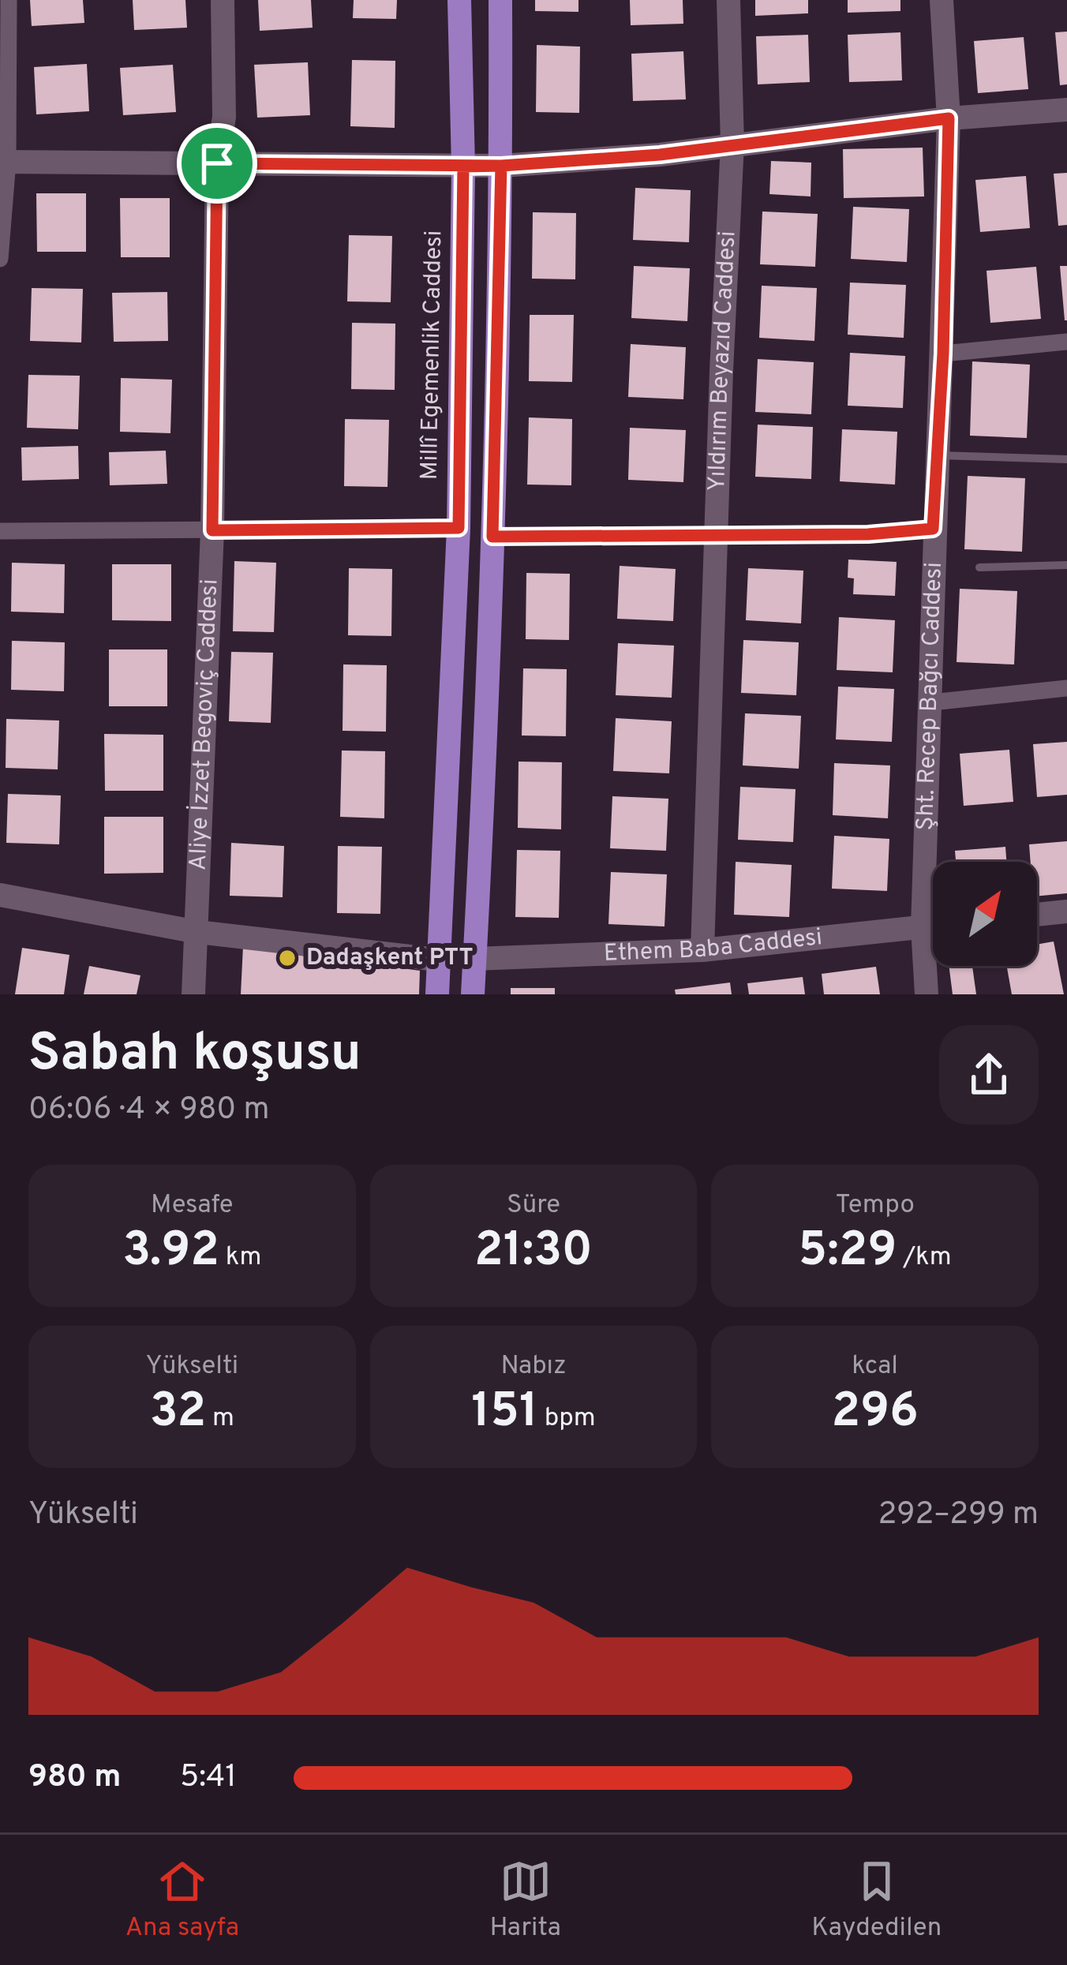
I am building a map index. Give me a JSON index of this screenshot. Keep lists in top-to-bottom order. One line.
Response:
{"streets":{"main road":["Millî Egemenlik Caddesi"],"street":["Yıldırım Beyazıd Caddesi","Şht. Recep Bağcı Caddesi","Aliye İzzet Begoviç Caddesi","Ethem Baba Caddesi"]},"crossings":[["Yıldırım Beyazıd Caddesi","Ethem Baba Caddesi"],["Şht. Recep Bağcı Caddesi","Ethem Baba Caddesi"]],"places":["Dadaşkent PTT"],"north":"top right","page":{"heading":["Sabah koşusu","06:06 · 4 × 980 m"],"stats":[["Mesafe","3.92 km"],["Süre","21:30"],["Tempo","5:29 /km"],["Yükselti","32 m"],["Nabız","151 bpm"],["kcal","296"]],"chart":["Yükselti","292–299 m"],"list":[{"name":"980 m","note":"5:41"}],"tabs":["Ana sayfa","Harita","Kaydedilen"]}}
